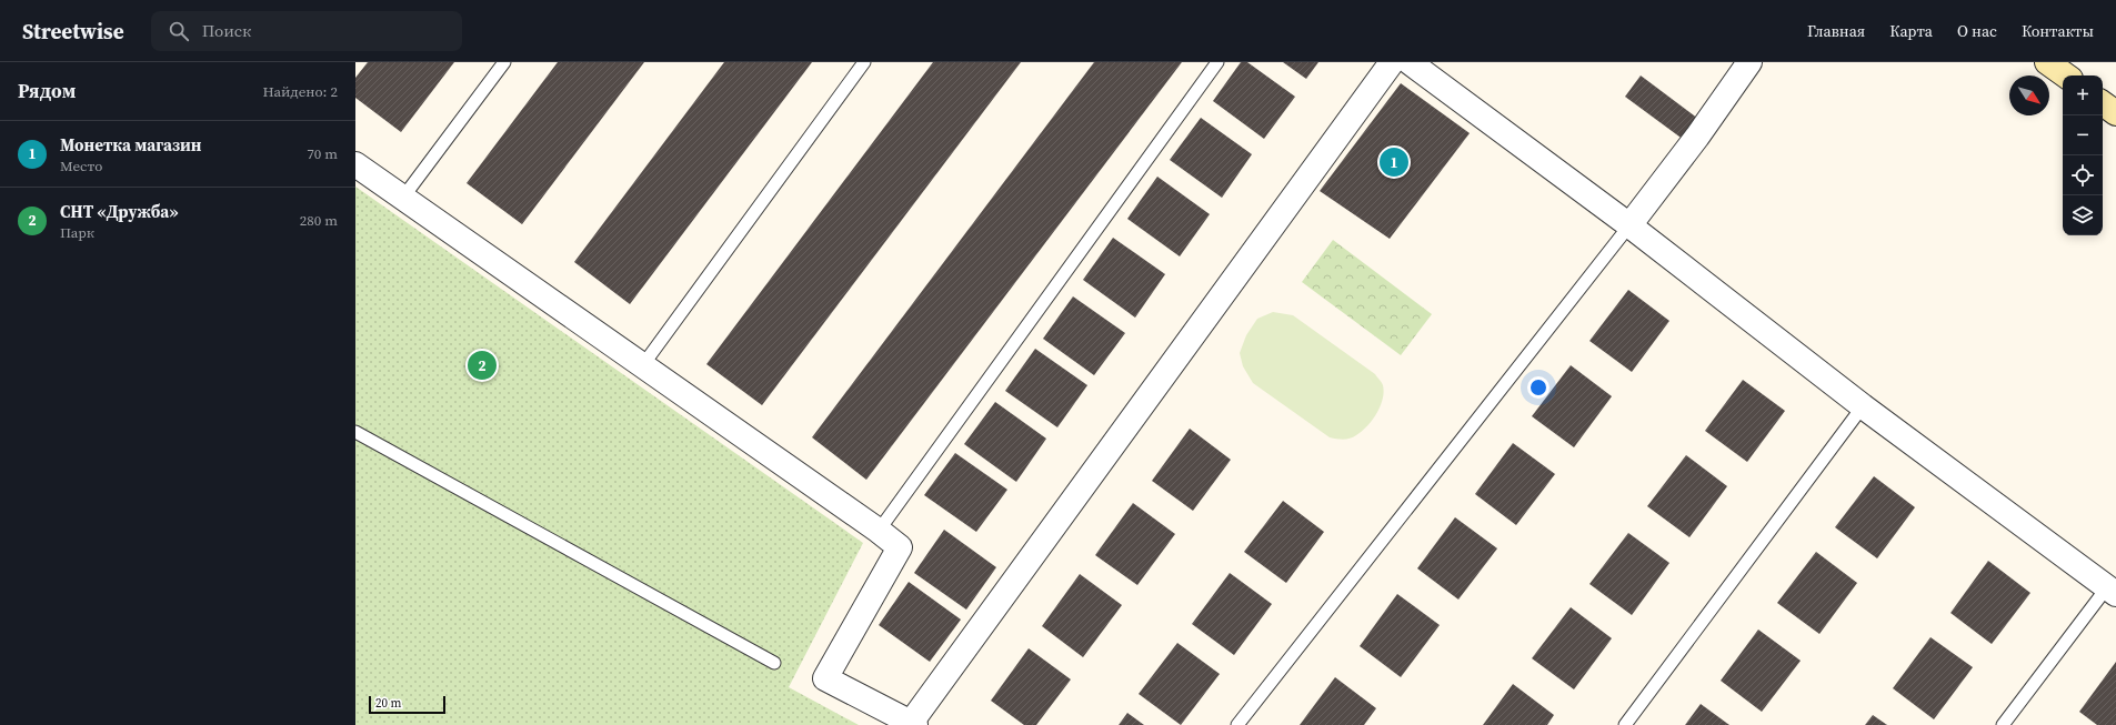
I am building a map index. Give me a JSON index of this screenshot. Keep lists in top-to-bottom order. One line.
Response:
{"scale_bar":"20 m","north":"bottom right","page":{"header":"Streetwise","search":"Поиск","nav":["Главная","Карта","О нас","Контакты"],"heading":["Рядом","Найдено: 2"],"map_buttons":["+","−"],"list":[{"mark":"1","name":"Монетка магазин","note":"Место","value":"70 m"},{"mark":"2","name":"СНТ «Дружба»","note":"Парк","value":"280 m"}],"pins":["1","2"],"scale":"20 m"}}
